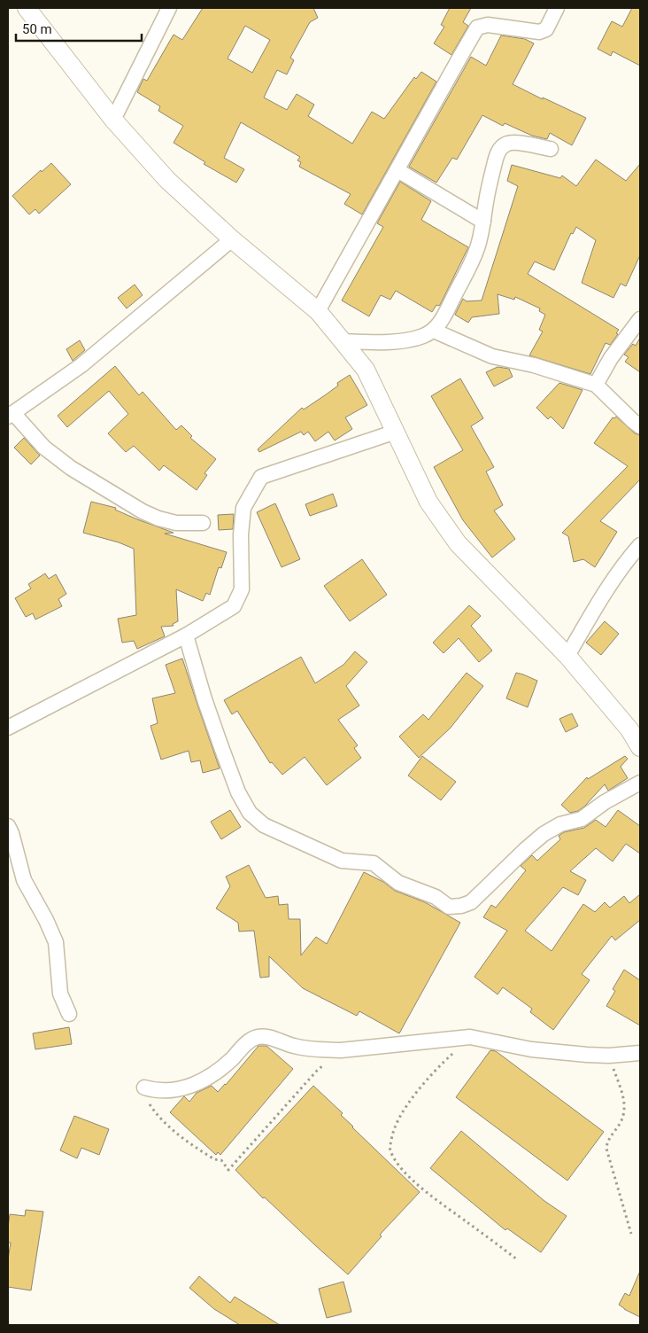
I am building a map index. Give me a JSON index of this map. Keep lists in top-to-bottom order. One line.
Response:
{"scale_bar":"50 m"}
